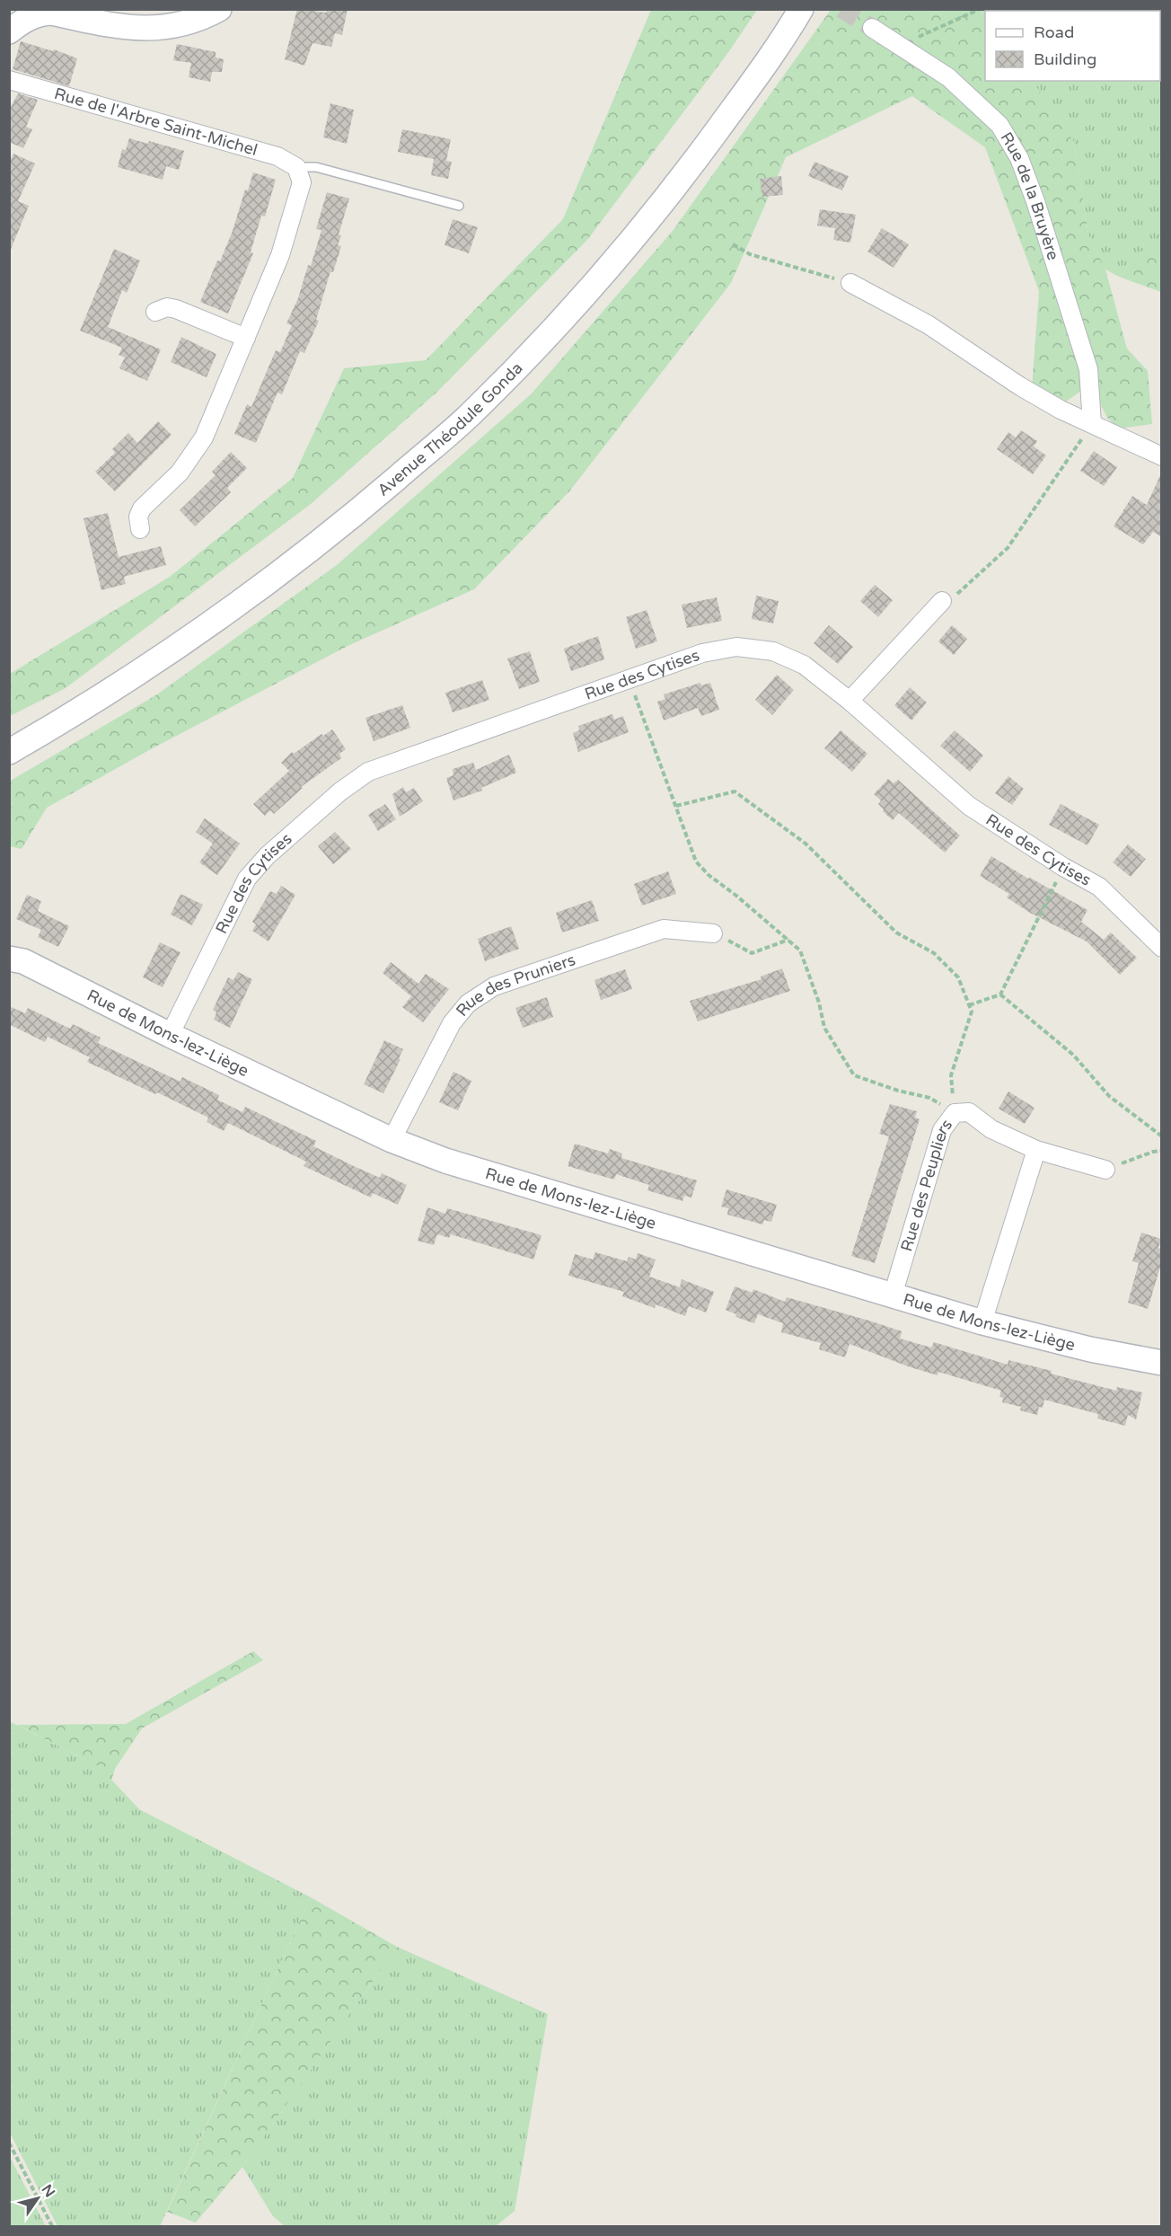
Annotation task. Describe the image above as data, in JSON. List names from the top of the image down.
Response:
{
  "streets": {
    "street": [
      "Rue de l'Arbre Saint-Michel",
      "Rue de la Bruyère",
      "Avenue Théodule Gonda",
      "Rue des Cytises",
      "Rue des Pruniers",
      "Rue de Mons-lez-Liège",
      "Rue des Peupliers"
    ]
  },
  "crossings": [
    ["Rue des Cytises", "Rue de Mons-lez-Liège"],
    ["Rue des Pruniers", "Rue de Mons-lez-Liège"],
    ["Rue de Mons-lez-Liège", "Rue des Peupliers"]
  ],
  "legend": ["Road", "Building"],
  "north": "top right"
}
